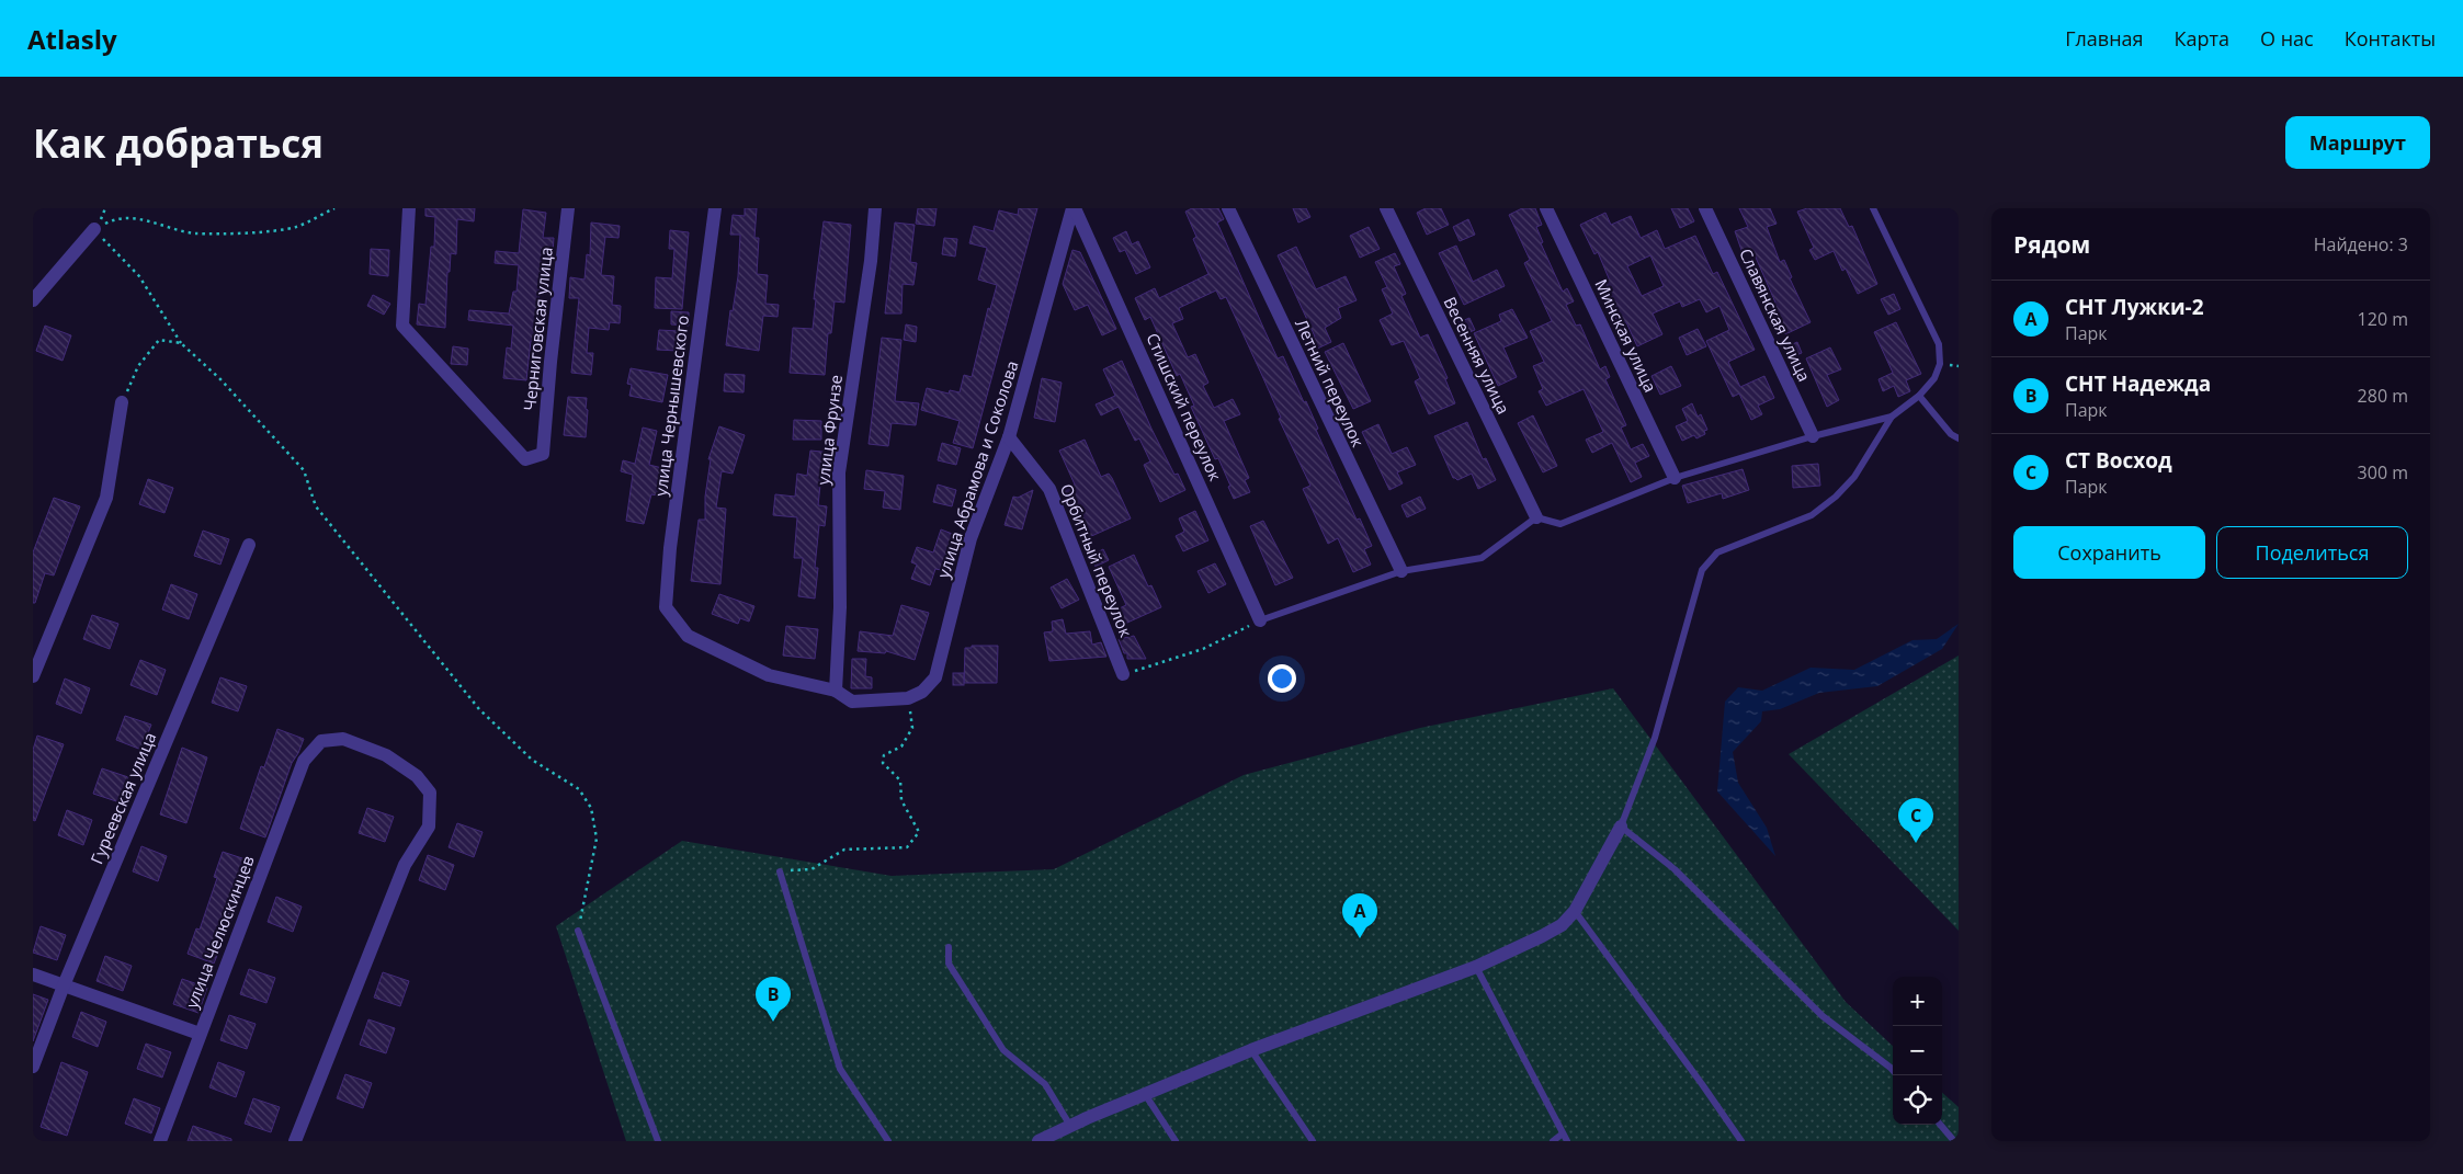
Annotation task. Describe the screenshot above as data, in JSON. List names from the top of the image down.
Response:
{
  "streets": {
    "street": [
      "Славянская улица",
      "Черниговская улица",
      "Минская улица",
      "Весенняя улица",
      "Летний переулок",
      "улица Чернышевского",
      "Стишский переулок",
      "улица Фрунзе",
      "улица Абрамова и Соколова",
      "Орбитный переулок",
      "Гуреевская улица",
      "улица Челюскинцев"
    ]
  },
  "crossings": [
    ["улица Чернышевского", "улица Фрунзе"],
    ["Стишский переулок", "улица Абрамова и Соколова"],
    ["улица Абрамова и Соколова", "Орбитный переулок"]
  ],
  "page": {
    "header": "Atlasly",
    "nav": [
      "Главная",
      "Карта",
      "О нас",
      "Контакты"
    ],
    "buttons": [
      "Маршрут",
      ["Сохранить", "Поделиться"]
    ],
    "title": "Как добраться",
    "heading": ["Рядом", "Найдено: 3"],
    "list": [
      {
        "mark": "A",
        "name": "СНТ Лужки-2",
        "note": "Парк",
        "value": "120 m"
      },
      {
        "mark": "B",
        "name": "СНТ Надежда",
        "note": "Парк",
        "value": "280 m"
      },
      {
        "mark": "C",
        "name": "СТ Восход",
        "note": "Парк",
        "value": "300 m"
      }
    ],
    "pins": ["C", "A", "B"],
    "map_buttons": ["+", "−"]
  }
}
